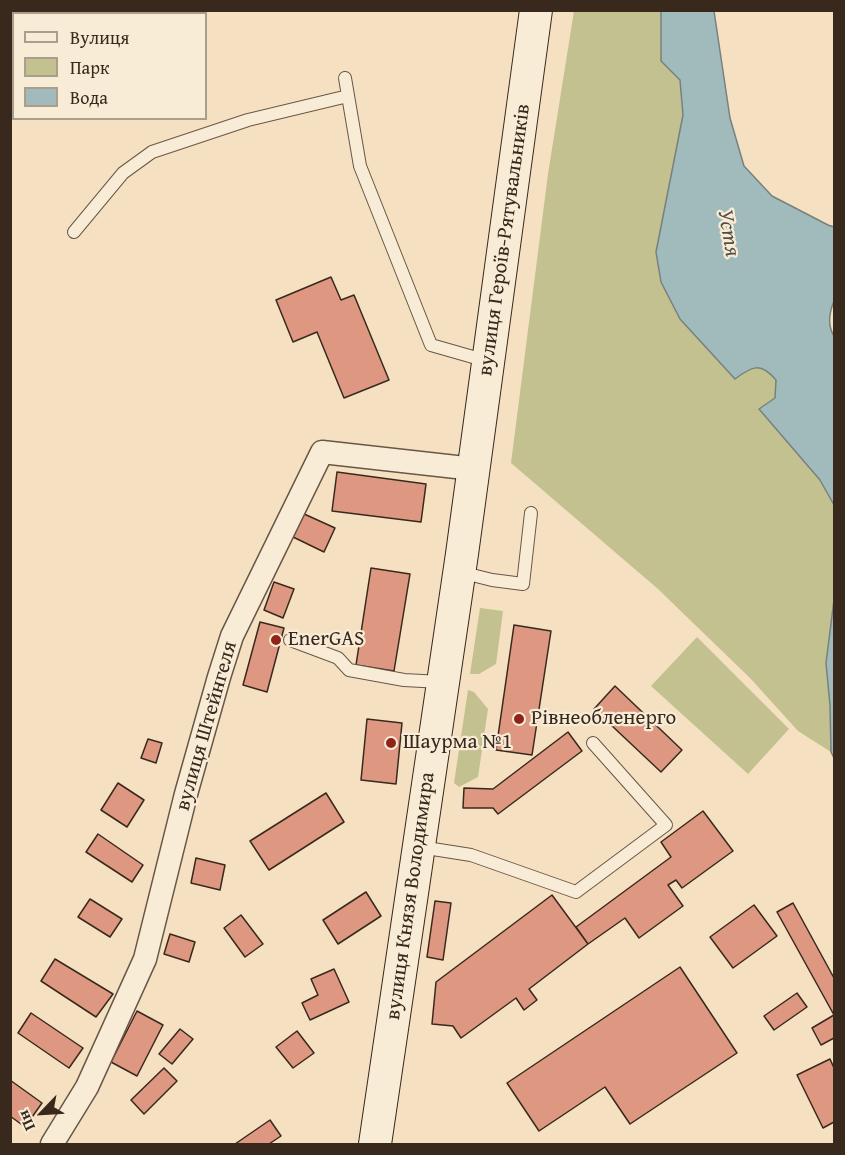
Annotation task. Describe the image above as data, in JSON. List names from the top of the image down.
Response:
{
  "streets": {
    "main road": ["вулиця Героїв-Рятувальників", "вулиця Князя Володимира"],
    "street": ["вулиця Штейнгеля"]
  },
  "crossings": [
    ["вулиця Героїв-Рятувальників", "вулиця Штейнгеля"],
    ["вулиця Героїв-Рятувальників", "вулиця Князя Володимира"],
    ["вулиця Штейнгеля", "вулиця Князя Володимира"]
  ],
  "water": ["Устя"],
  "places": ["EnerGAS", "Рівнеобленерго", "Шаурма №1"],
  "legend": ["Вулиця", "Парк", "Вода"],
  "north": "bottom left"
}
